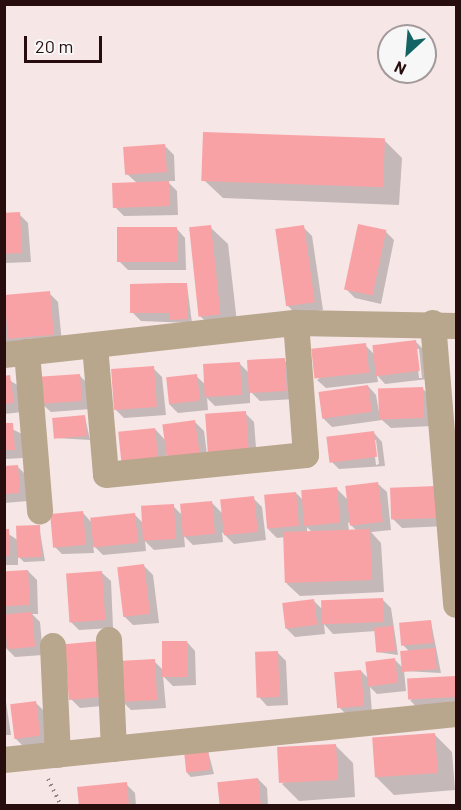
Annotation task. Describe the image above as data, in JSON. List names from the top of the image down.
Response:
{
  "scale_bar": "20 m",
  "north": "bottom left"
}
